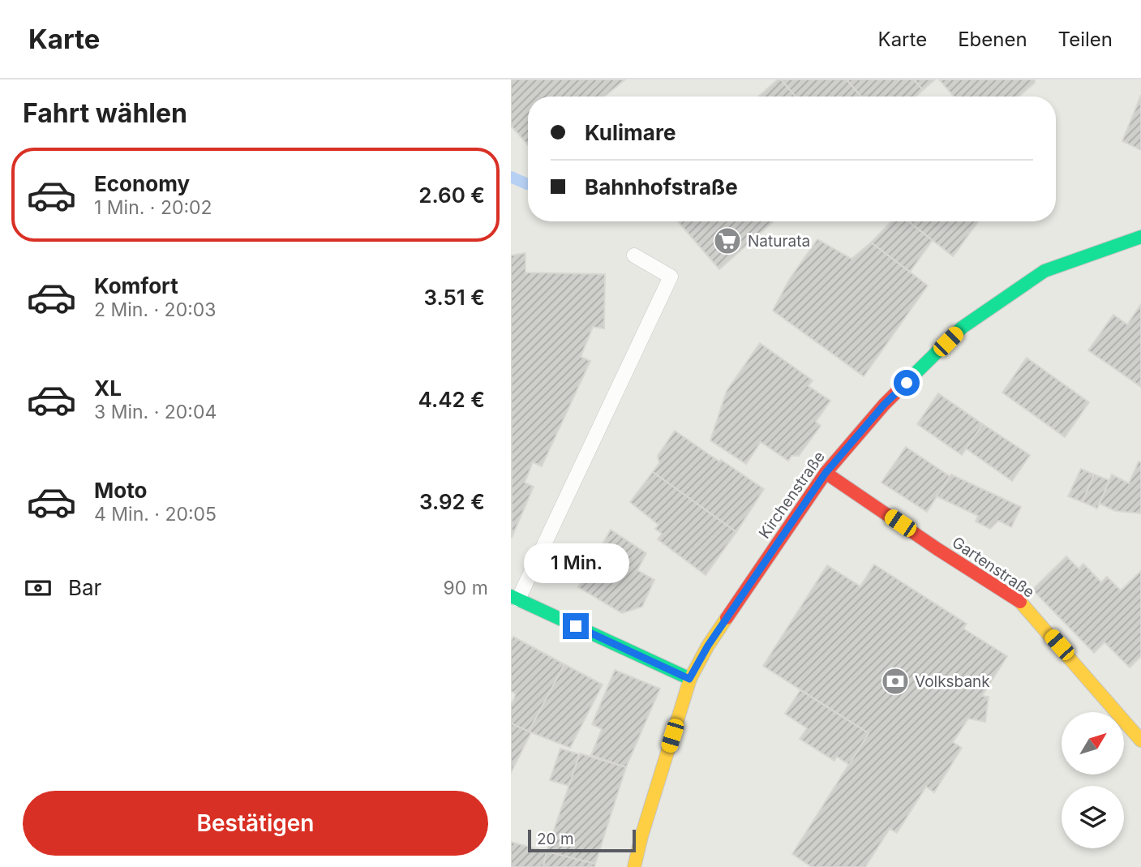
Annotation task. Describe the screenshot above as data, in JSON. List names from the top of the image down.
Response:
{
  "streets": {
    "street": ["Kirchenstraße", "Gartenstraße"]
  },
  "crossings": [
    ["Kirchenstraße", "Gartenstraße"]
  ],
  "places": {
    "supermarket": ["Naturata"],
    "bank": ["Volksbank"]
  },
  "scale_bar": "20 m",
  "north": "top right",
  "page": {
    "header": "Karte",
    "nav": ["Karte", "Ebenen", "Teilen"],
    "heading": "Fahrt wählen",
    "banner": ["Kulimare", "Bahnhofstraße"],
    "list": [
      {
        "name": "Economy",
        "note": "1 Min. · 20:02",
        "value": "2.60 €"
      },
      {
        "name": "Komfort",
        "note": "2 Min. · 20:03",
        "value": "3.51 €"
      },
      {
        "name": "XL",
        "note": "3 Min. · 20:04",
        "value": "4.42 €"
      },
      {
        "name": "Moto",
        "note": "4 Min. · 20:05",
        "value": "3.92 €"
      }
    ],
    "bubble": "1 Min.",
    "pay": ["Bar", "90 m"],
    "buttons": "Bestätigen",
    "scale": "20 m"
  }
}
